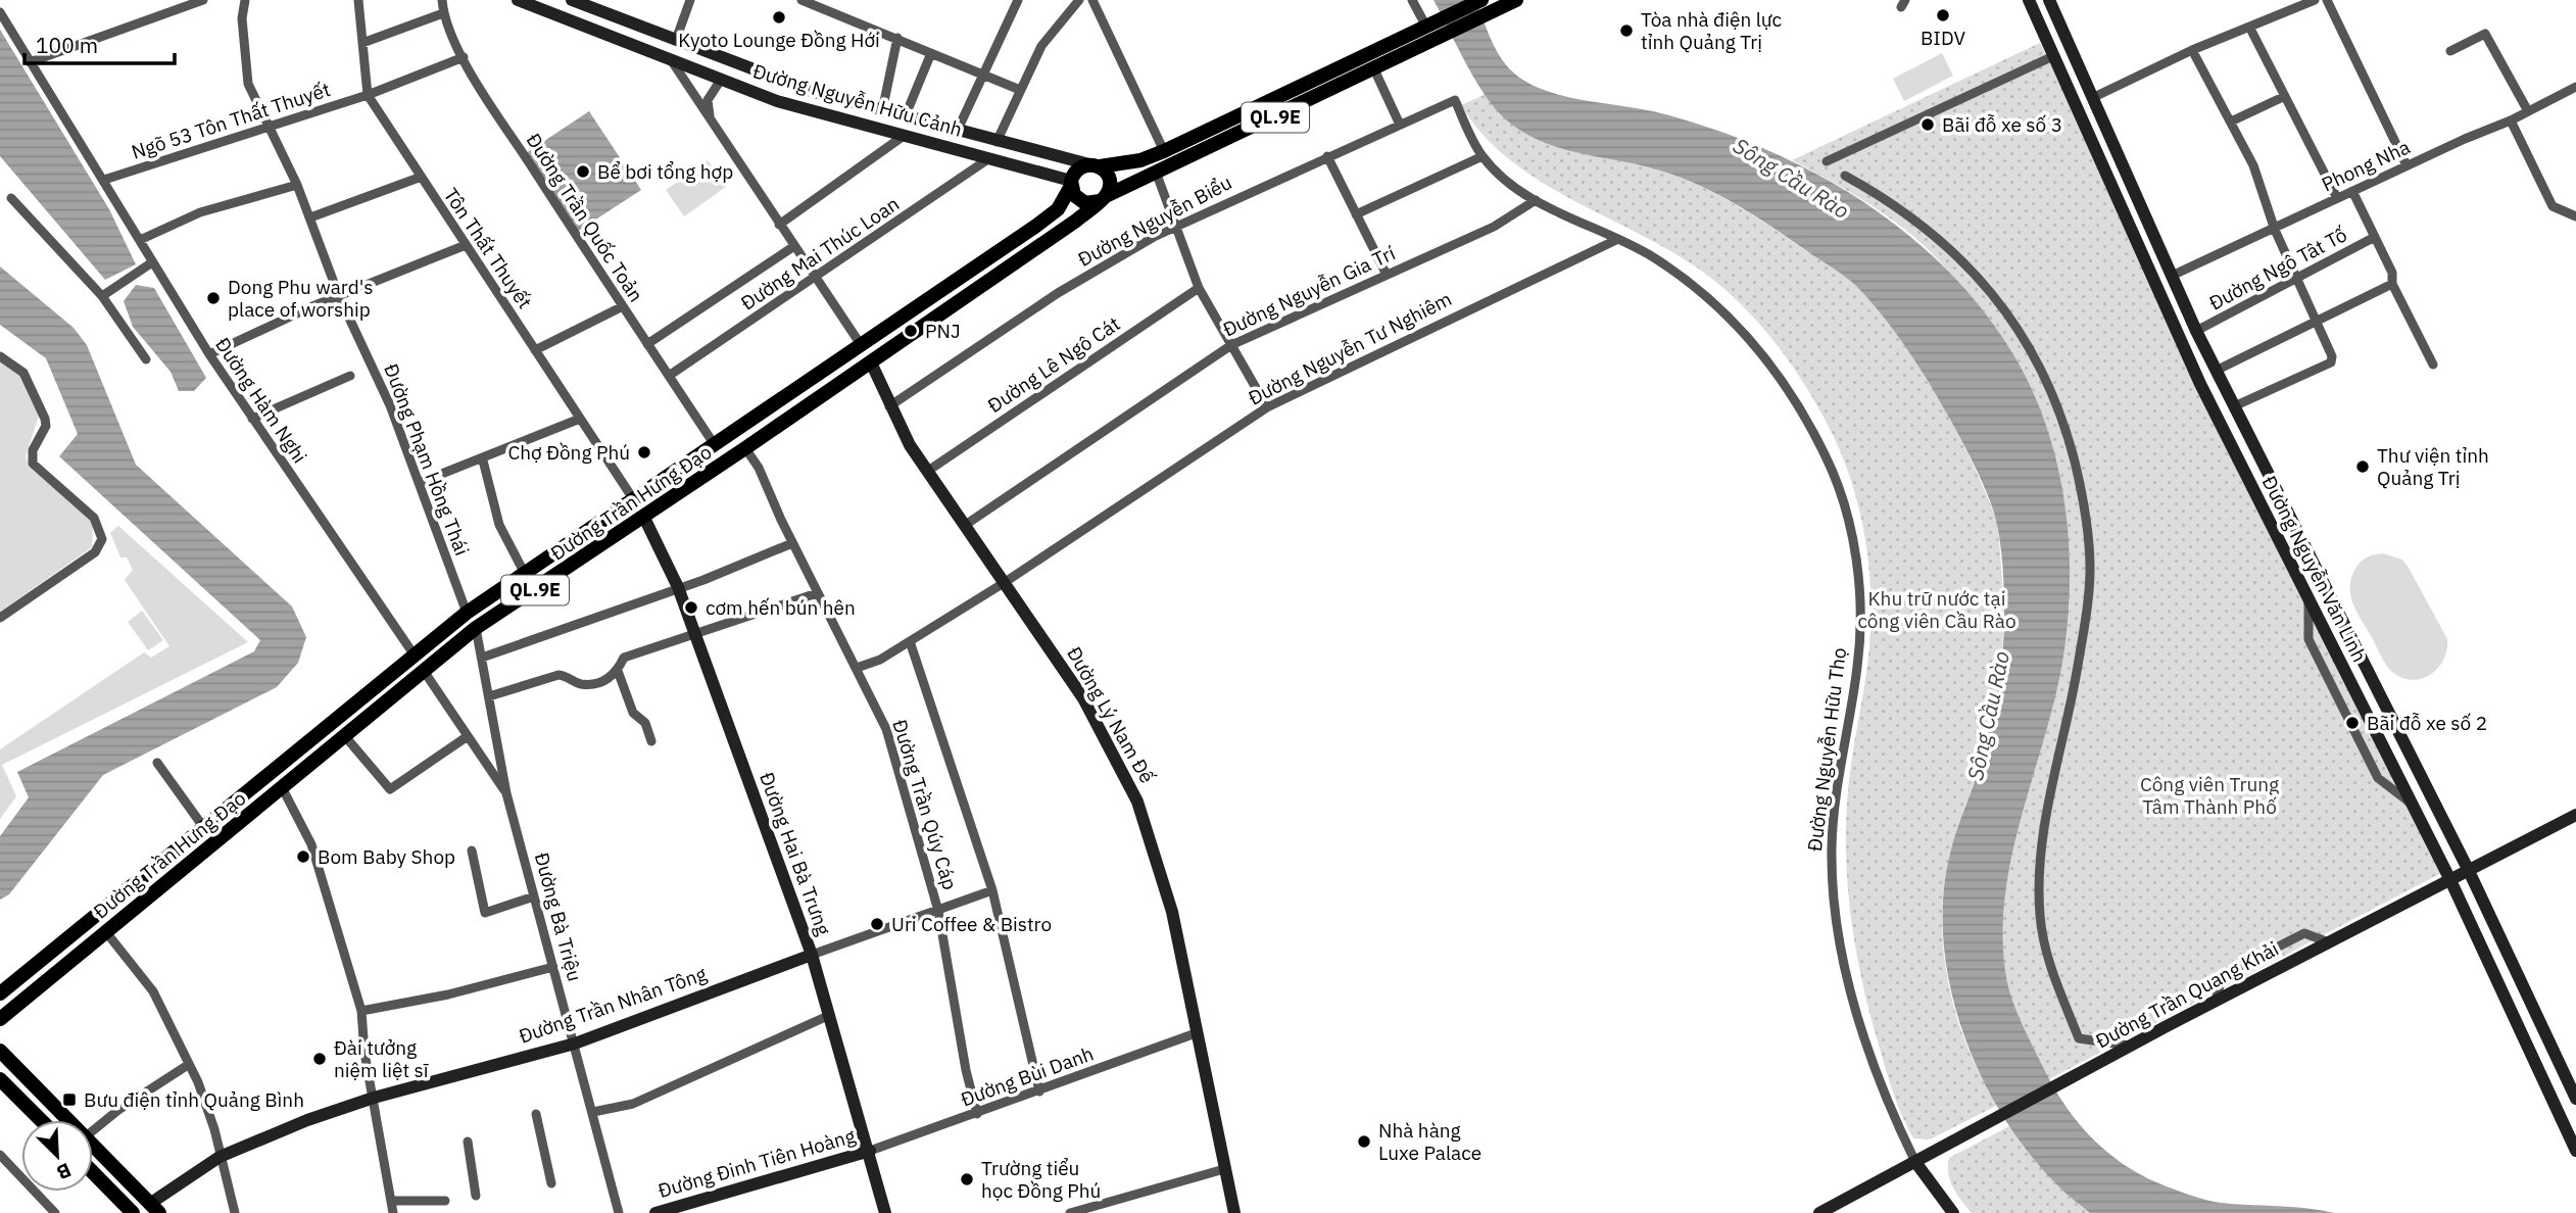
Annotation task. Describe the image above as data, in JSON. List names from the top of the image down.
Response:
{
  "streets": {
    "main road": ["QL.9E", "Đường Trần Hưng Đạo"],
    "street": [
      "Đường Nguyễn Hữu Cảnh",
      "Ngõ 53 Tôn Thất Thuyết",
      "Phong Nha",
      "Đường Trần Quốc Toản",
      "Đường Nguyễn Biểu",
      "Tôn Thất Thuyết",
      "Đường Mai Thúc Loan",
      "Đường Ngô Tât Tố",
      "Đường Nguyễn Gia Trí",
      "Đường Nguyễn Tư Nghiêm",
      "Đường Lê Ngô Cát",
      "Đường Hàm Nghi",
      "Đường Phạm Hồng Thái",
      "Đường Nguyễn Văn Linh",
      "Đường Lý Nam Đế",
      "Đường Nguyễn Hữu Thọ",
      "Đường Trần Qúy Cáp",
      "Đường Hai Bà Trưng",
      "Đường Bà Triệu",
      "Đường Trần Quang Khải",
      "Đường Trần Nhân Tông",
      "Đường Bùi Danh",
      "Đường Đinh Tiên Hoàng"
    ]
  },
  "crossings": [
    ["Đường Nguyễn Hữu Cảnh", "QL.9E"],
    ["Đường Nguyễn Hữu Cảnh", "Đường Mai Thúc Loan"],
    ["Đường Nguyễn Hữu Cảnh", "Đường Trần Hưng Đạo"],
    ["QL.9E", "Đường Trần Hưng Đạo"],
    ["Ngõ 53 Tôn Thất Thuyết", "Đường Trần Quốc Toản"],
    ["Ngõ 53 Tôn Thất Thuyết", "Tôn Thất Thuyết"],
    ["Ngõ 53 Tôn Thất Thuyết", "Đường Hàm Nghi"],
    ["Ngõ 53 Tôn Thất Thuyết", "Đường Phạm Hồng Thái"],
    ["Phong Nha", "Đường Nguyễn Văn Linh"],
    ["Đường Trần Quốc Toản", "Đường Mai Thúc Loan"],
    ["Đường Trần Quốc Toản", "Đường Trần Hưng Đạo"],
    ["Đường Nguyễn Biểu", "Đường Lý Nam Đế"],
    ["Đường Nguyễn Biểu", "Đường Nguyễn Hữu Thọ"],
    ["Tôn Thất Thuyết", "Đường Trần Hưng Đạo"],
    ["Đường Ngô Tât Tố", "Đường Nguyễn Văn Linh"],
    ["Đường Nguyễn Gia Trí", "Đường Lý Nam Đế"],
    ["Đường Nguyễn Gia Trí", "Đường Nguyễn Hữu Thọ"],
    ["Đường Nguyễn Tư Nghiêm", "Đường Lý Nam Đế"],
    ["Đường Nguyễn Tư Nghiêm", "Đường Nguyễn Hữu Thọ"],
    ["Đường Nguyễn Tư Nghiêm", "Đường Trần Qúy Cáp"],
    ["Đường Lê Ngô Cát", "Đường Lý Nam Đế"],
    ["Đường Hàm Nghi", "Đường Trần Hưng Đạo"],
    ["Đường Phạm Hồng Thái", "Đường Trần Hưng Đạo"],
    ["Đường Trần Hưng Đạo", "Đường Lý Nam Đế"],
    ["Đường Trần Hưng Đạo", "Đường Trần Qúy Cáp"],
    ["Đường Trần Hưng Đạo", "Đường Hai Bà Trưng"],
    ["Đường Trần Hưng Đạo", "Đường Bà Triệu"],
    ["Đường Nguyễn Văn Linh", "Đường Trần Quang Khải"],
    ["Đường Lý Nam Đế", "Đường Bùi Danh"],
    ["Đường Nguyễn Hữu Thọ", "Đường Trần Quang Khải"],
    ["Đường Trần Qúy Cáp", "Đường Bùi Danh"],
    ["Đường Hai Bà Trưng", "Đường Trần Nhân Tông"],
    ["Đường Hai Bà Trưng", "Đường Bùi Danh"],
    ["Đường Hai Bà Trưng", "Đường Đinh Tiên Hoàng"],
    ["Đường Bà Triệu", "Đường Trần Nhân Tông"],
    ["Đường Bùi Danh", "Đường Đinh Tiên Hoàng"]
  ],
  "water": ["Sông Cầu Rào"],
  "parks": ["Khu trữ nước tại công viên Cầu Rào", "Công viên Trung Tâm Thành Phố"],
  "places": {
    "other": [
      "BIDV",
      "Kyoto Lounge Đồng Hới",
      "Tòa nhà điện lực tỉnh Quảng Trị",
      "Bãi đỗ xe số 3",
      "Bể bơi tổng hợp",
      "Dong Phu ward's place of worship",
      "PNJ",
      "Chợ Đồng Phú",
      "Thư viện tỉnh Quảng Trị",
      "cơm hến bún hên",
      "Bãi đỗ xe số 2",
      "Bom Baby Shop",
      "Uri Coffee & Bistro",
      "Đài tưởng niệm liệt sĩ",
      "Nhà hàng Luxe Palace",
      "Trường tiểu học Đồng Phú"
    ],
    "transit": ["Bưu điện tỉnh Quảng Bình"]
  },
  "scale_bar": "100 m",
  "north": "bottom right"
}
